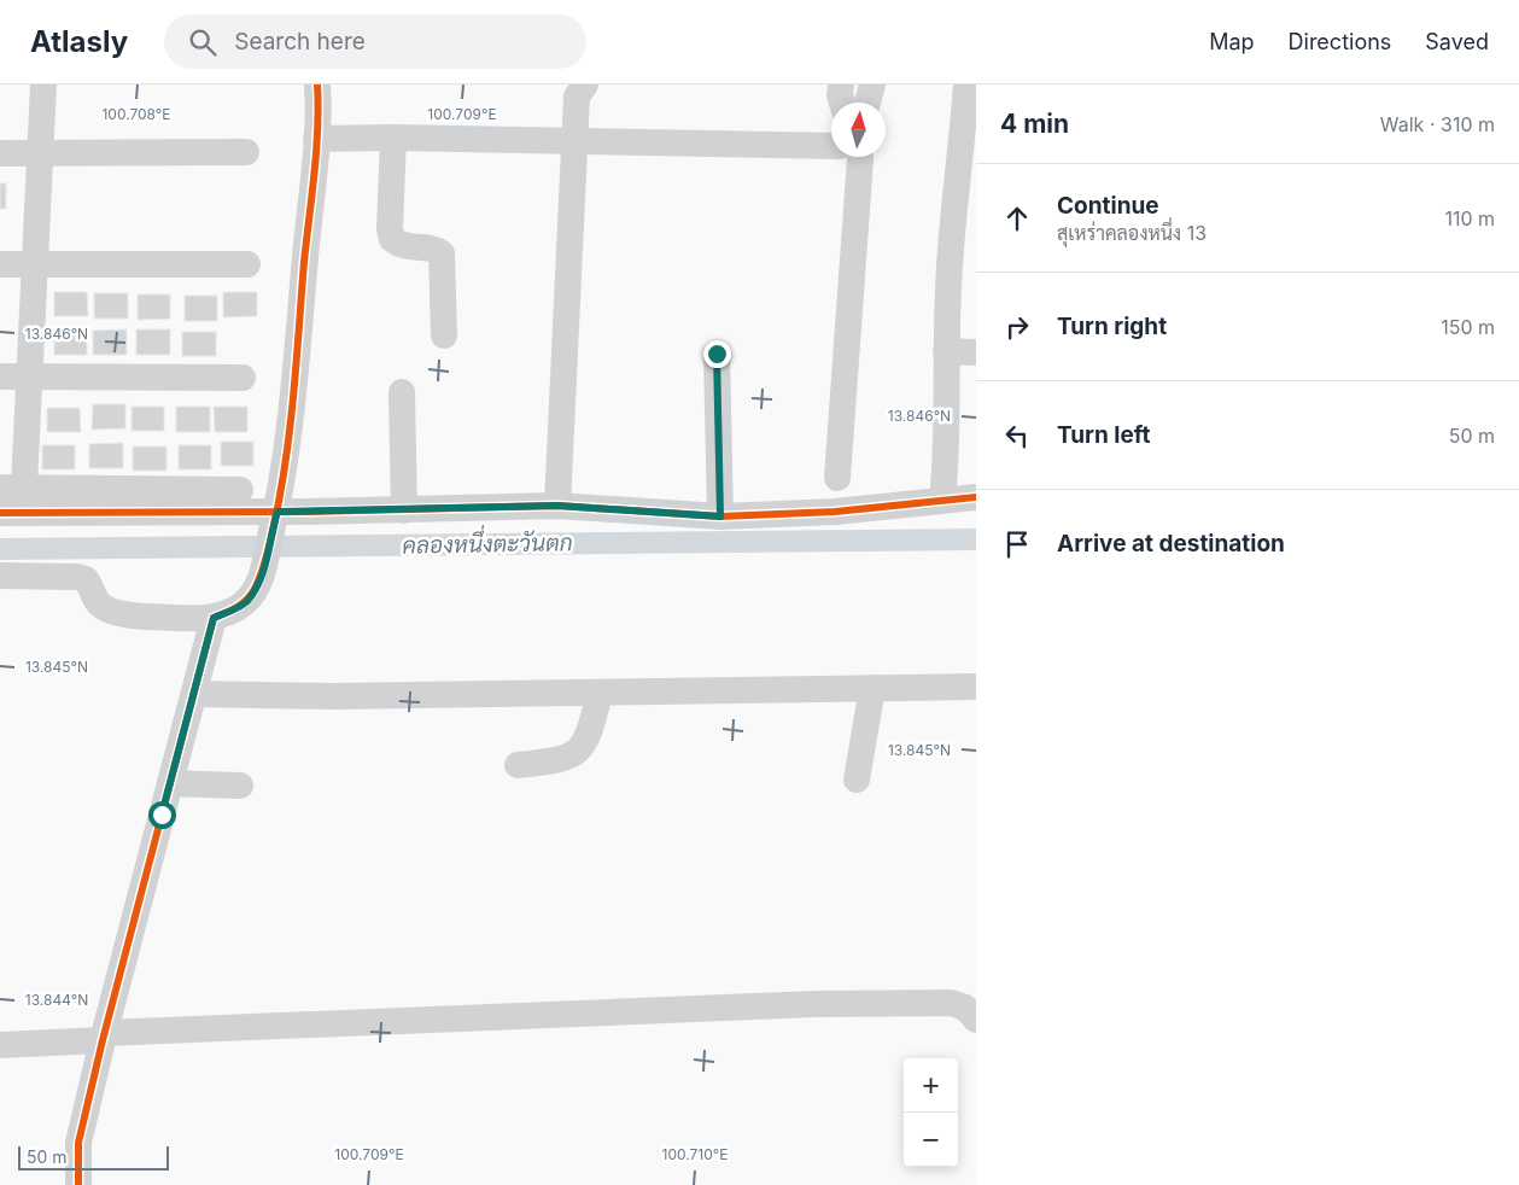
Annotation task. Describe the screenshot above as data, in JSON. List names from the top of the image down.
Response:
{
  "water": ["คลองหนึ่งตะวันตก"],
  "scale_bar": "50 m",
  "north": "top",
  "page": {
    "header": "Atlasly",
    "search": "Search here",
    "nav": ["Map", "Directions", "Saved"],
    "heading": ["4 min", "Walk · 310 m"],
    "list": [
      ["Continue", "สุเหร่าคลองหนึ่ง 13", "110 m"],
      ["Turn right", "150 m"],
      ["Turn left", "50 m"],
      "Arrive at destination"
    ],
    "map_buttons": ["+", "−"],
    "scale": "50 m"
  },
  "coordinates": [
    "100.708°E",
    "100.709°E",
    "13.846°N",
    "13.845°N",
    "13.844°N",
    "100.710°E"
  ]
}
